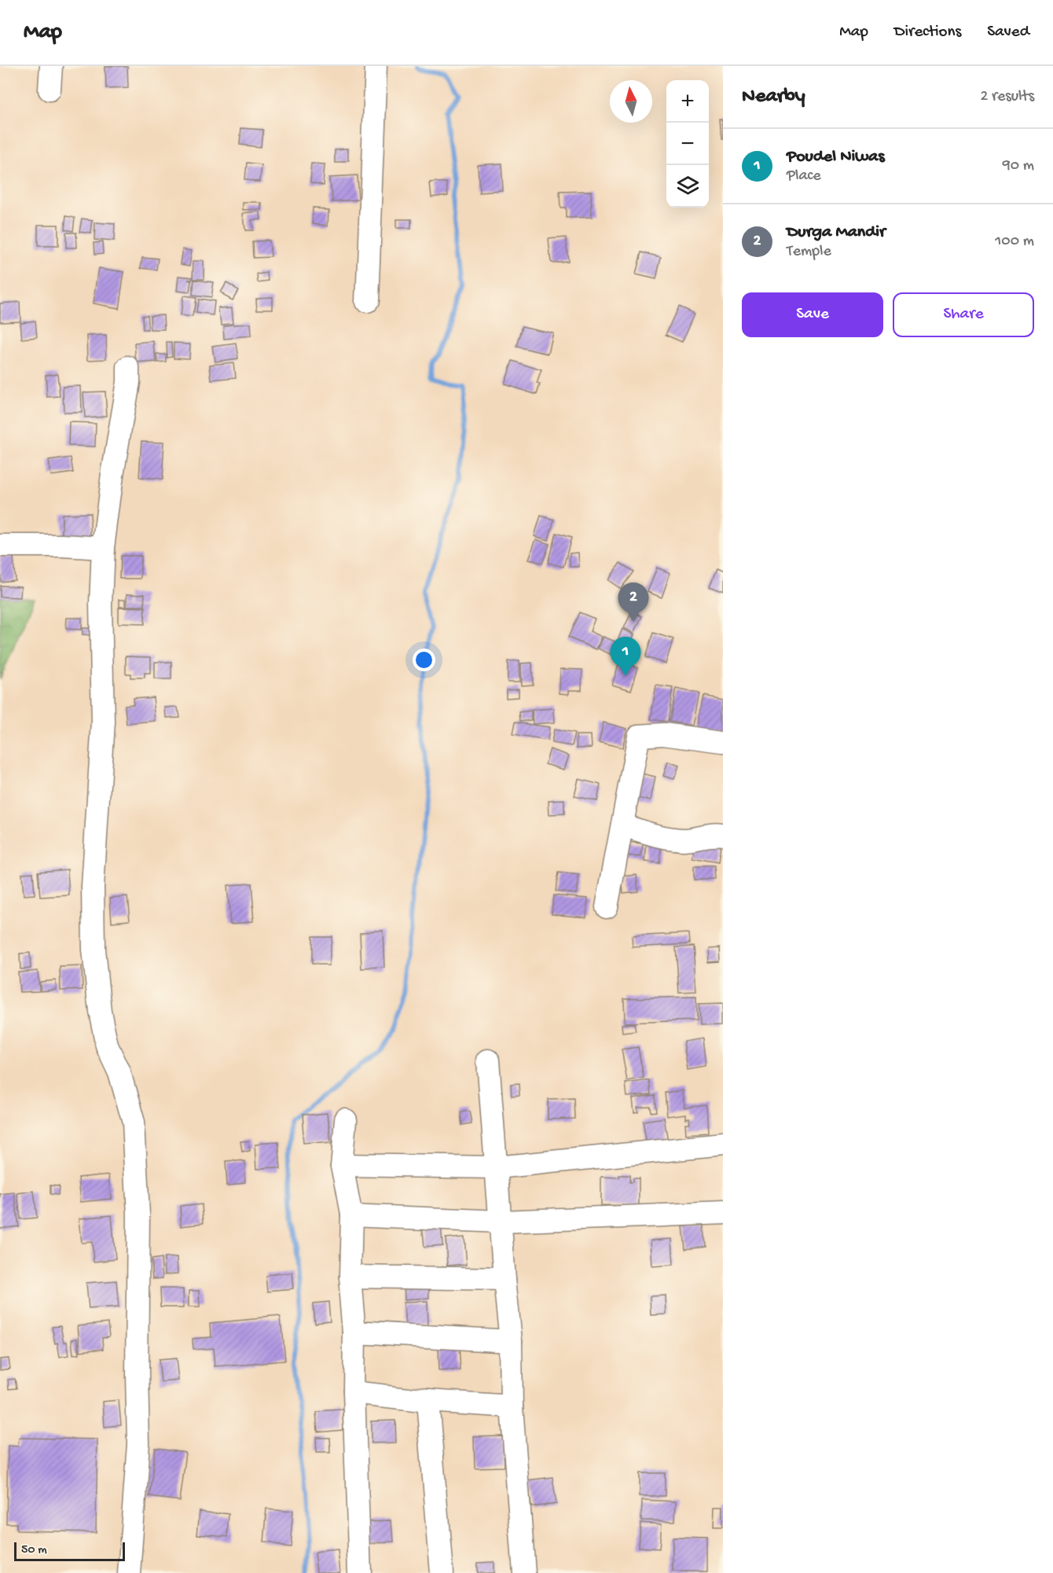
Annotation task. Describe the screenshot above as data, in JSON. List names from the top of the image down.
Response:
{
  "scale_bar": "50 m",
  "north": "top",
  "page": {
    "header": "Map",
    "nav": ["Map", "Directions", "Saved"],
    "heading": ["Nearby", "2 results"],
    "map_buttons": ["+", "−"],
    "list": [
      {
        "mark": "1",
        "name": "Poudel Niwas",
        "note": "Place",
        "value": "90 m"
      },
      {
        "mark": "2",
        "name": "Durga Mandir",
        "note": "Temple",
        "value": "100 m"
      }
    ],
    "buttons": ["Save", "Share"],
    "pins": ["2", "1"],
    "scale": "50 m"
  }
}
